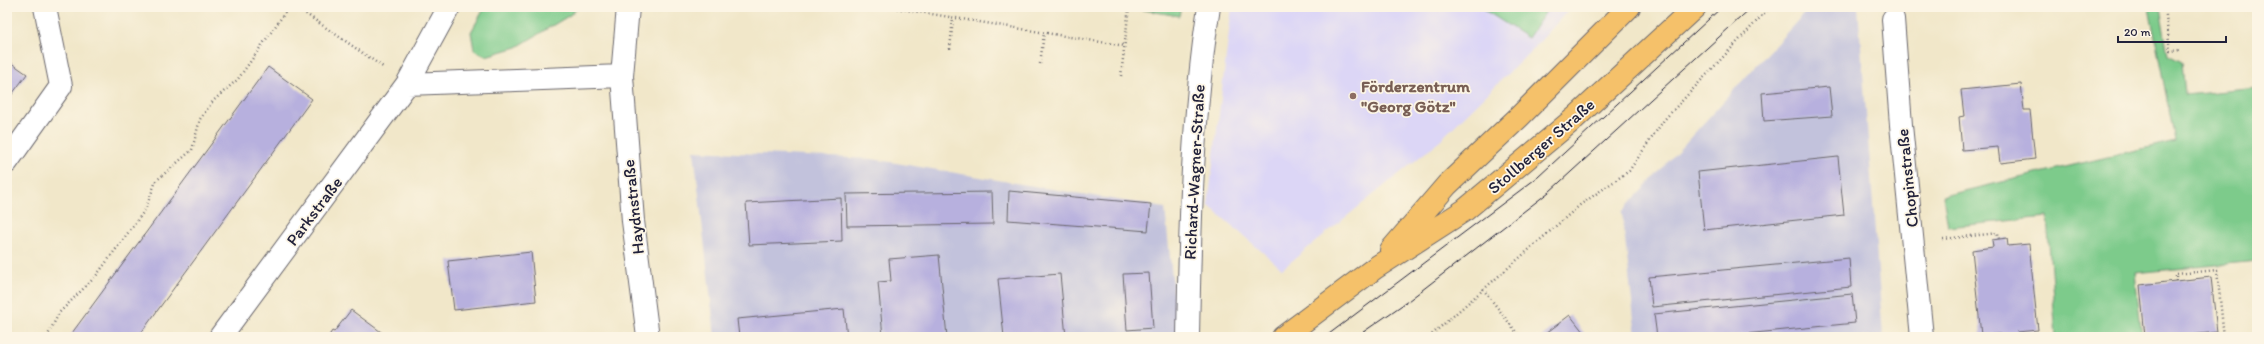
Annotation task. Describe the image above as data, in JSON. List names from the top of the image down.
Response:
{
  "streets": {
    "main road": ["Stollberger Straße"],
    "street": [
      "Richard-Wagner-Straße",
      "Chopinstraße",
      "Haydnstraße",
      "Parkstraße"
    ]
  },
  "places": ["Förderzentrum \"Georg Götz\""],
  "scale_bar": "20 m"
}
